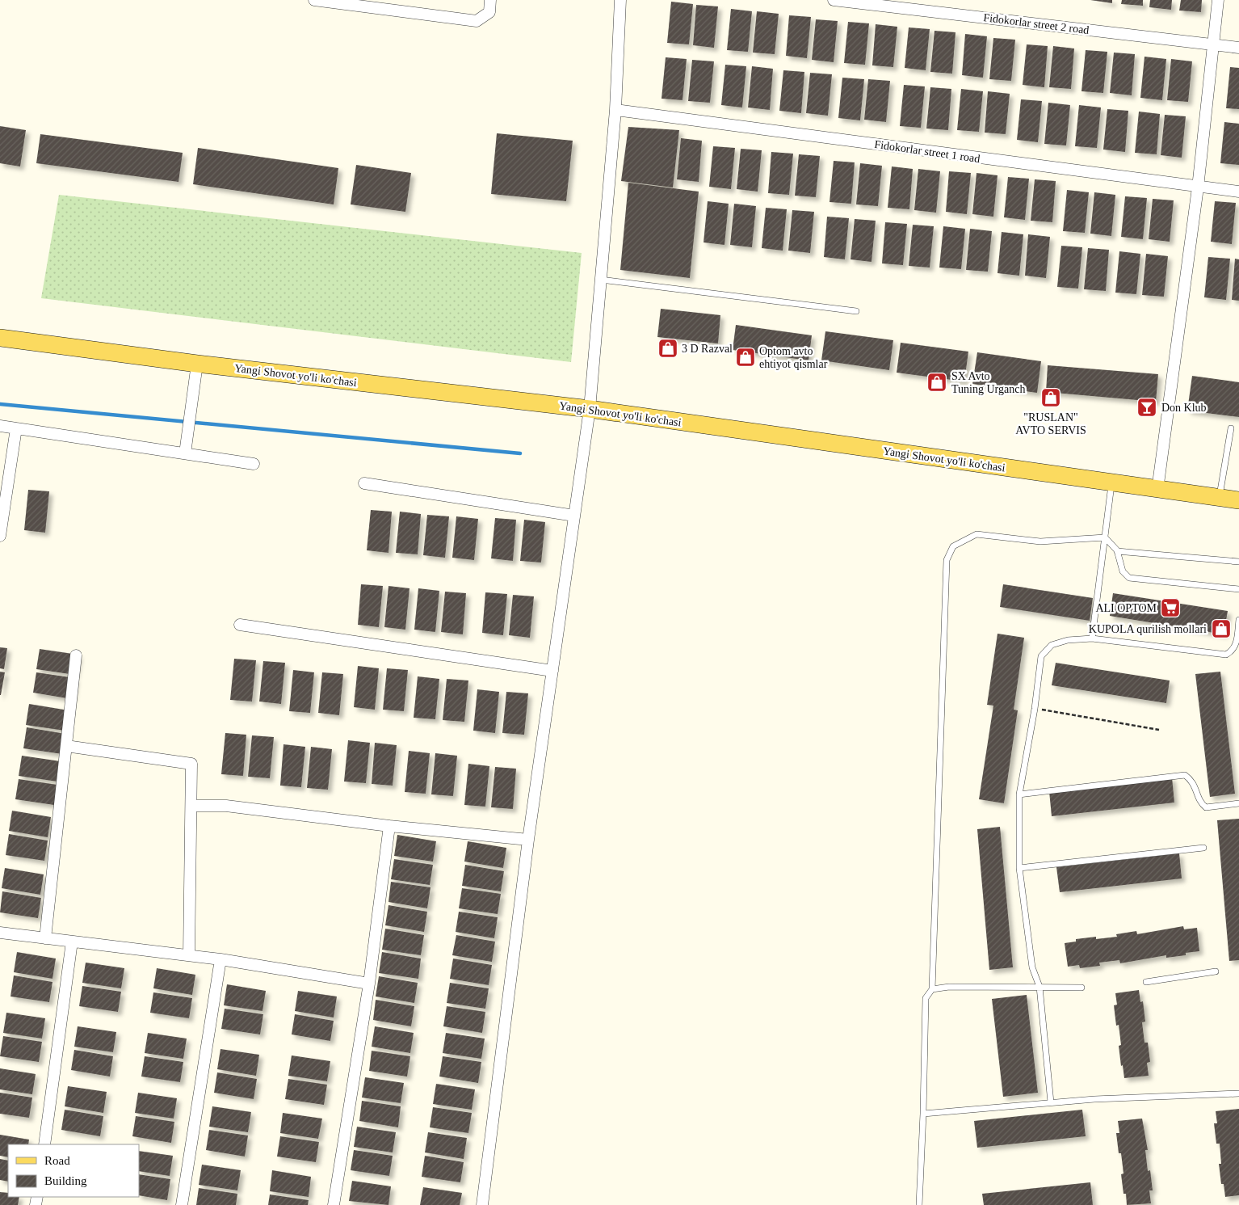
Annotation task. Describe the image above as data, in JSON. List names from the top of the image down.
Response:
{
  "streets": {
    "main road": ["Yangi Shovot yo'li ko'chasi"],
    "street": ["Fidokorlar street 2 road", "Fidokorlar street 1 road"]
  },
  "places": {
    "shop": [
      "3 D Razval",
      "Optom avto ehtiyot qismlar",
      "SX Avto Tuning Urganch",
      "\"RUSLAN\" AVTO SERVIS",
      "KUPOLA qurilish mollari"
    ],
    "bar": ["Don Klub"],
    "supermarket": ["ALI OPTOM"]
  },
  "legend": ["Road", "Building"]
}
